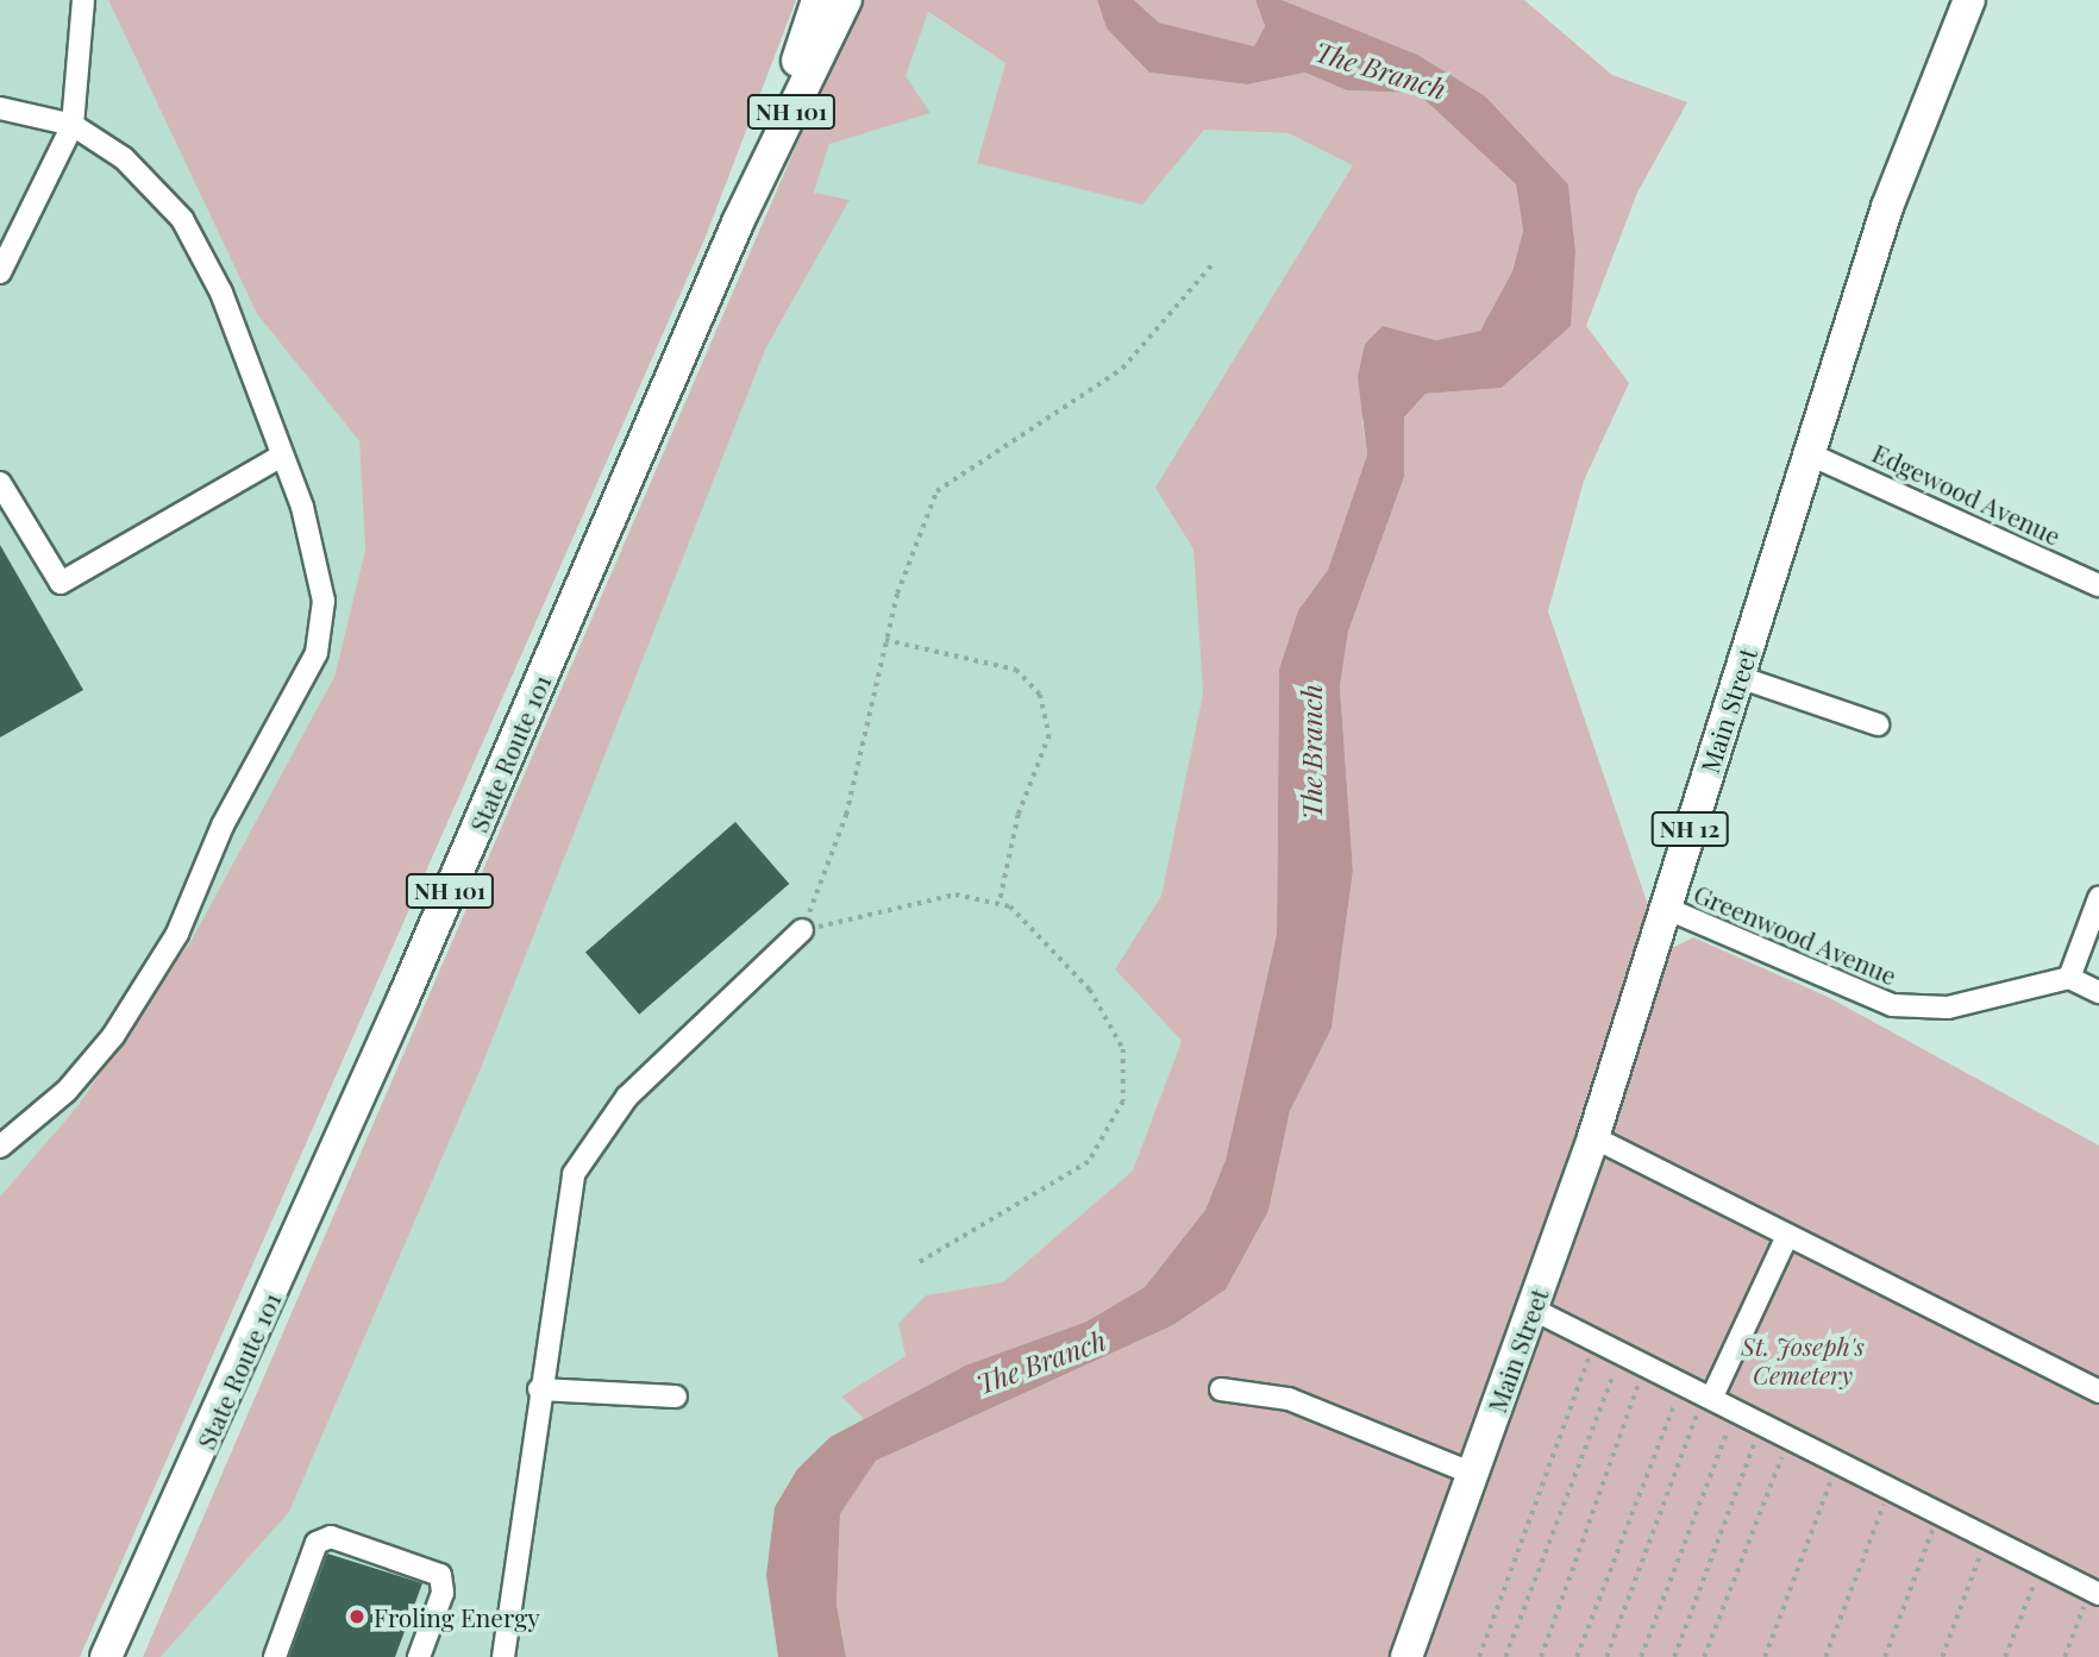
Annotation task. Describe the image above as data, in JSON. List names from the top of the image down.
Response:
{
  "streets": {
    "highway": [
      "NH 101",
      "Main Street",
      "State Route 101",
      "NH 12"
    ],
    "street": ["Edgewood Avenue", "Greenwood Avenue"]
  },
  "crossings": [
    ["Edgewood Avenue", "Main Street"],
    ["Main Street", "Greenwood Avenue"]
  ],
  "water": ["The Branch"],
  "parks": ["St. Joseph's Cemetery"],
  "places": ["Froling Energy"]
}
